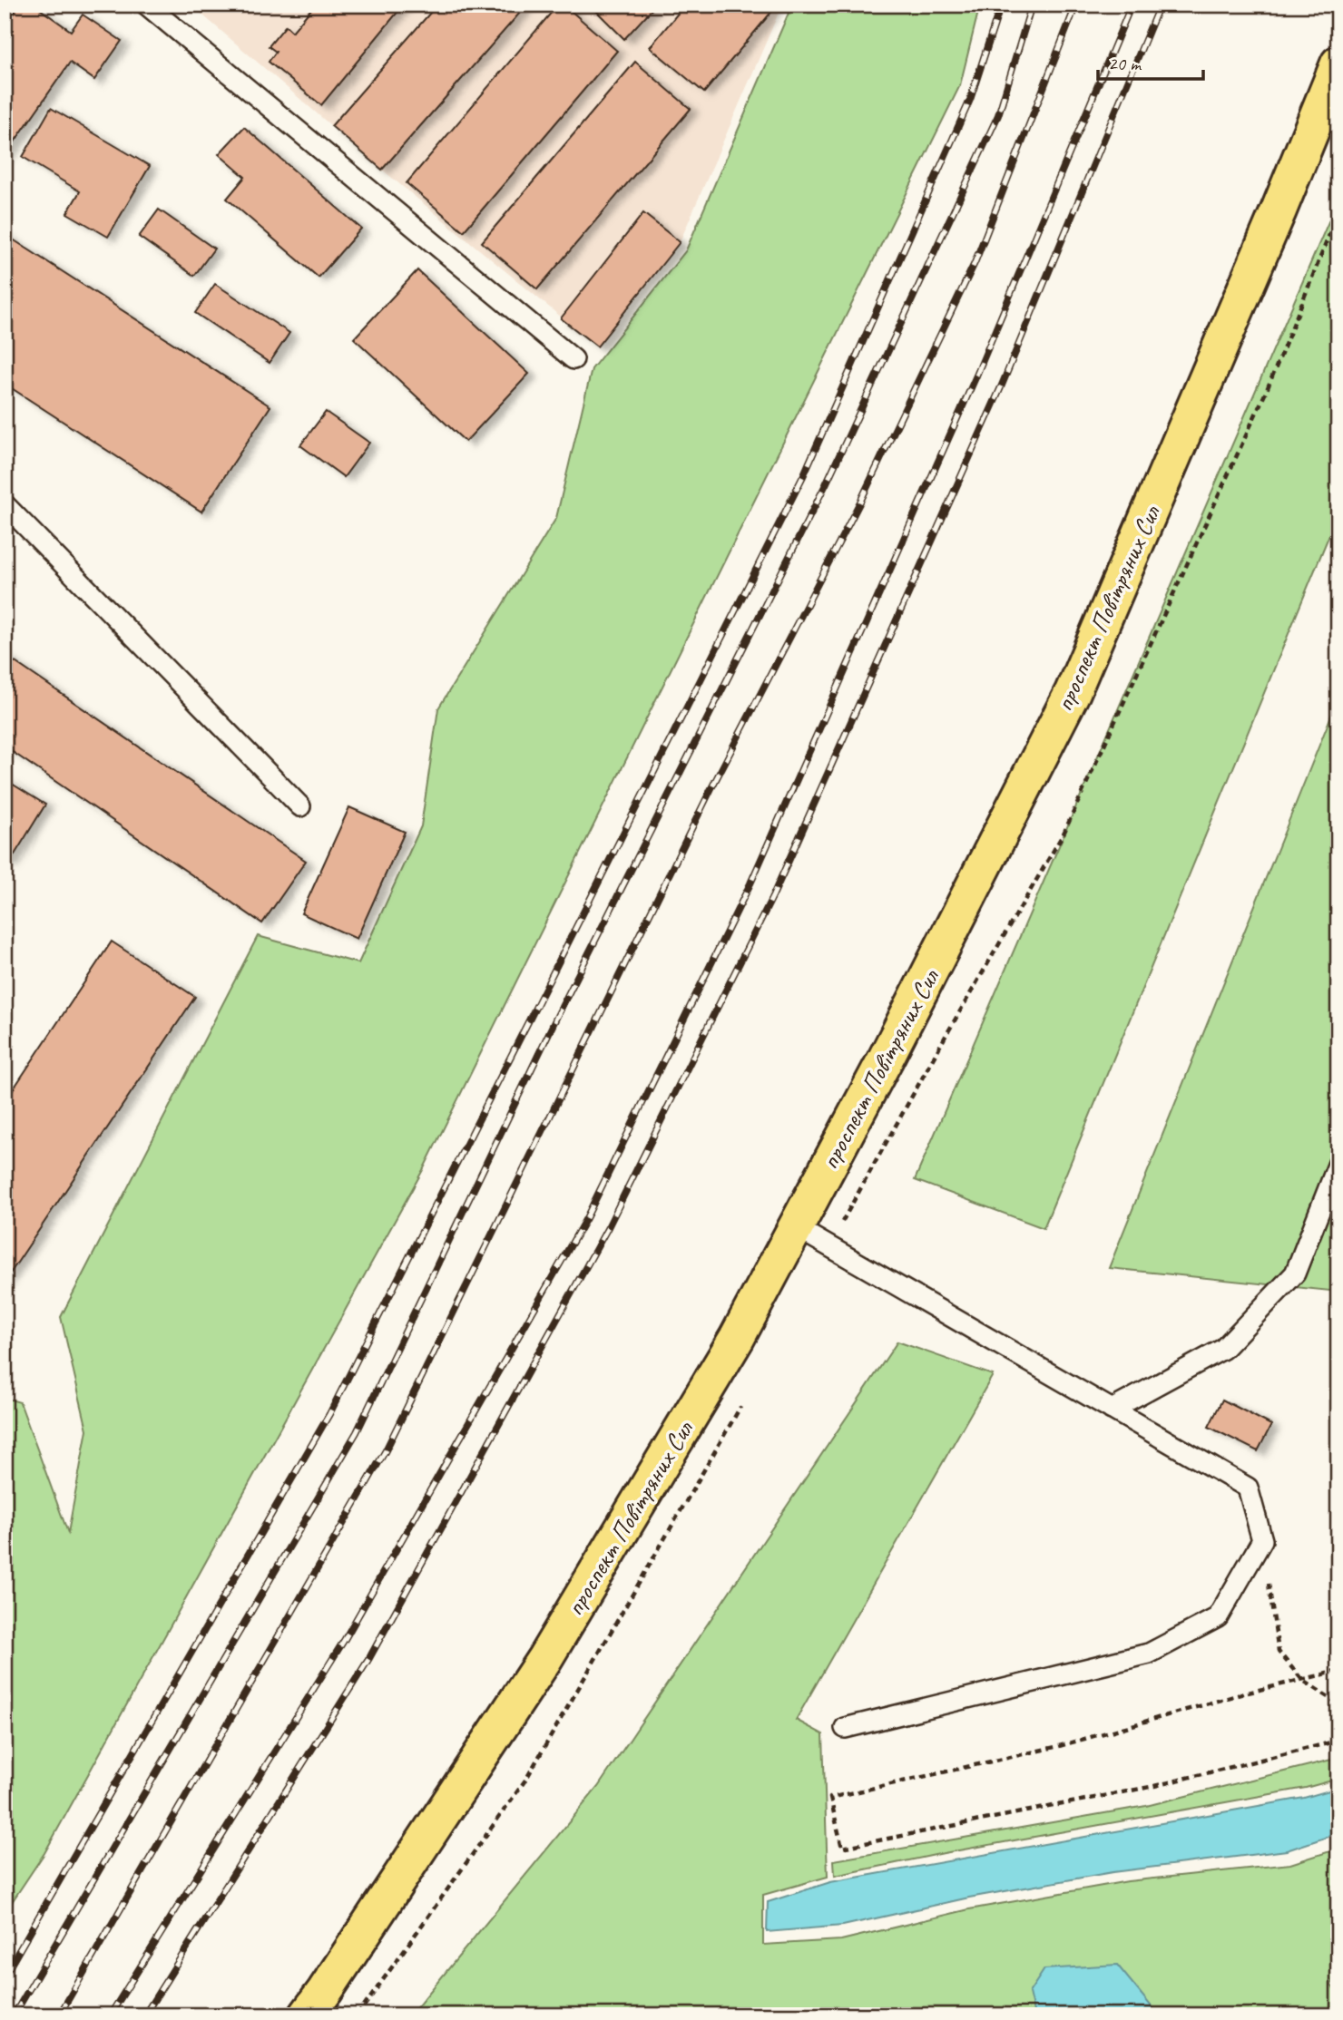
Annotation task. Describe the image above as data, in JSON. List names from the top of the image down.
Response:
{
  "streets": {
    "main road": ["проспект Повітряних Сил"]
  },
  "scale_bar": "20 m"
}
